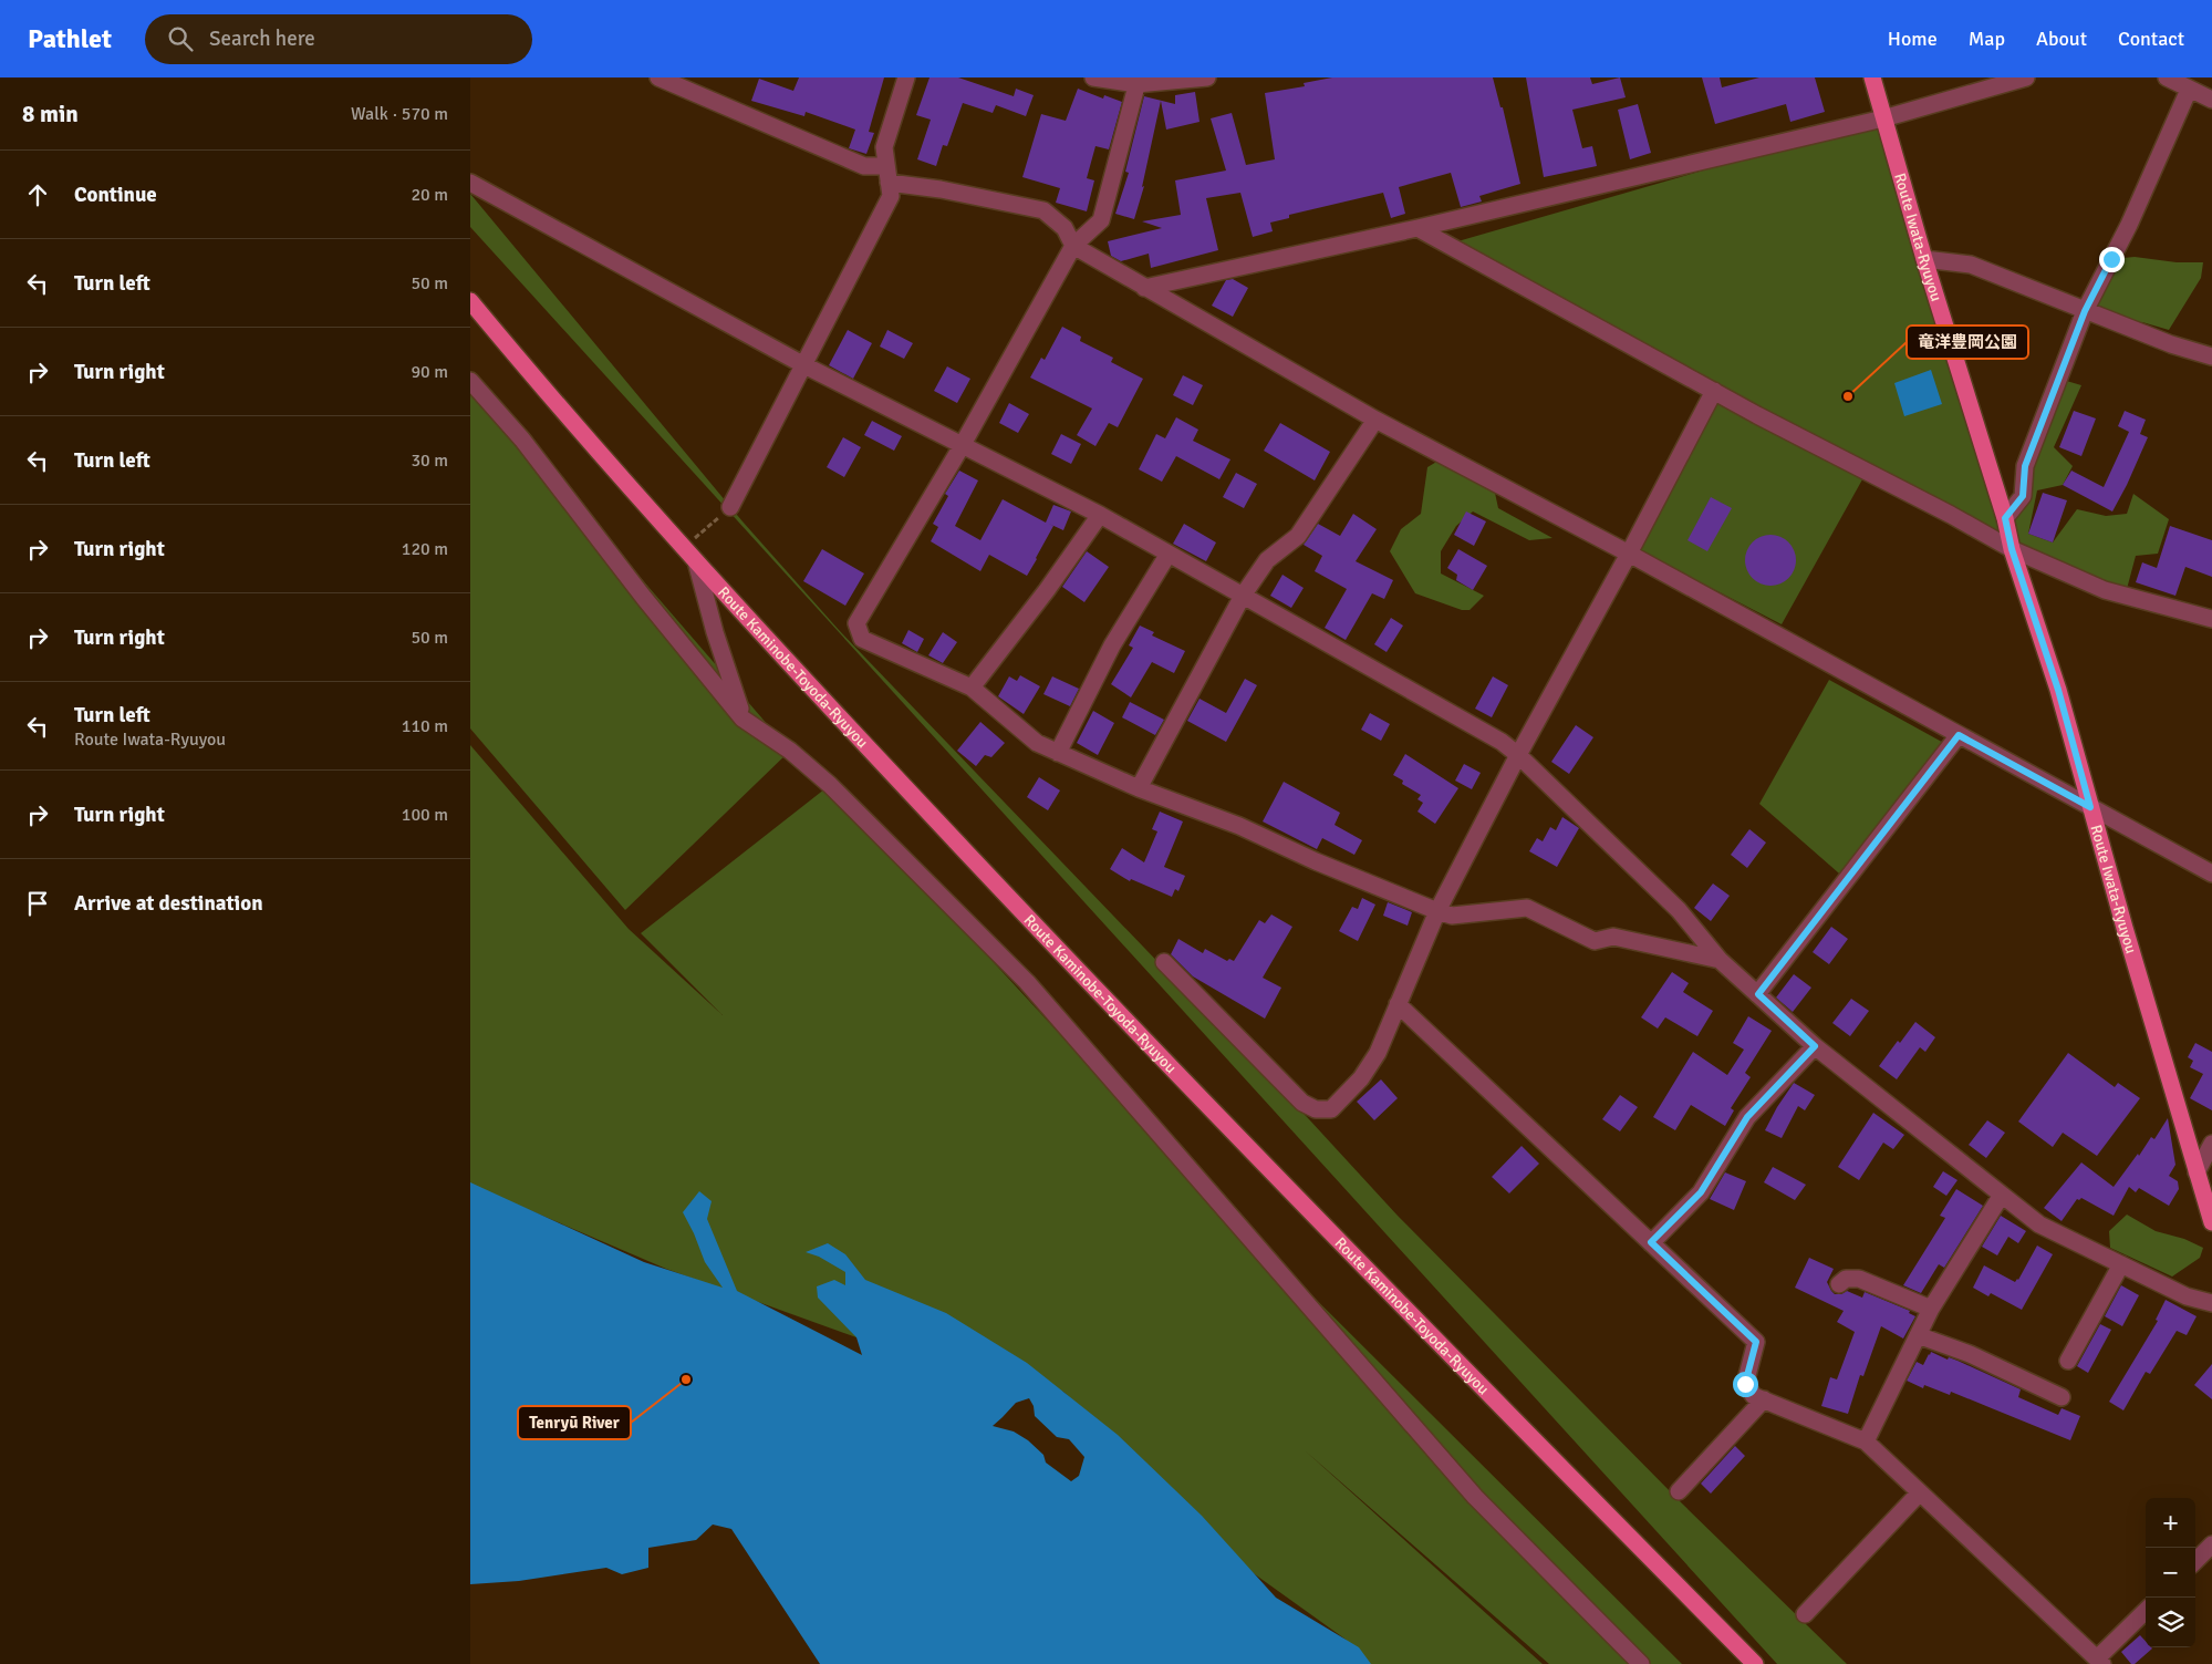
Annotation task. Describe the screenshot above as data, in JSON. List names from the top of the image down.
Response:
{
  "streets": {
    "main road": ["Route Iwata-Ryuyou", "Route Kaminobe-Toyoda-Ryuyou"]
  },
  "places": ["竜洋豊岡公園", "Tenryū River"],
  "page": {
    "header": "Pathlet",
    "search": "Search here",
    "nav": [
      "Home",
      "Map",
      "About",
      "Contact"
    ],
    "heading": ["8 min", "Walk · 570 m"],
    "list": [
      ["Continue", "20 m"],
      ["Turn left", "50 m"],
      ["Turn right", "90 m"],
      ["Turn left", "30 m"],
      ["Turn right", "120 m"],
      ["Turn right", "50 m"],
      ["Turn left", "Route Iwata-Ryuyou", "110 m"],
      ["Turn right", "100 m"],
      "Arrive at destination"
    ],
    "map_buttons": ["+", "−"]
  }
}
